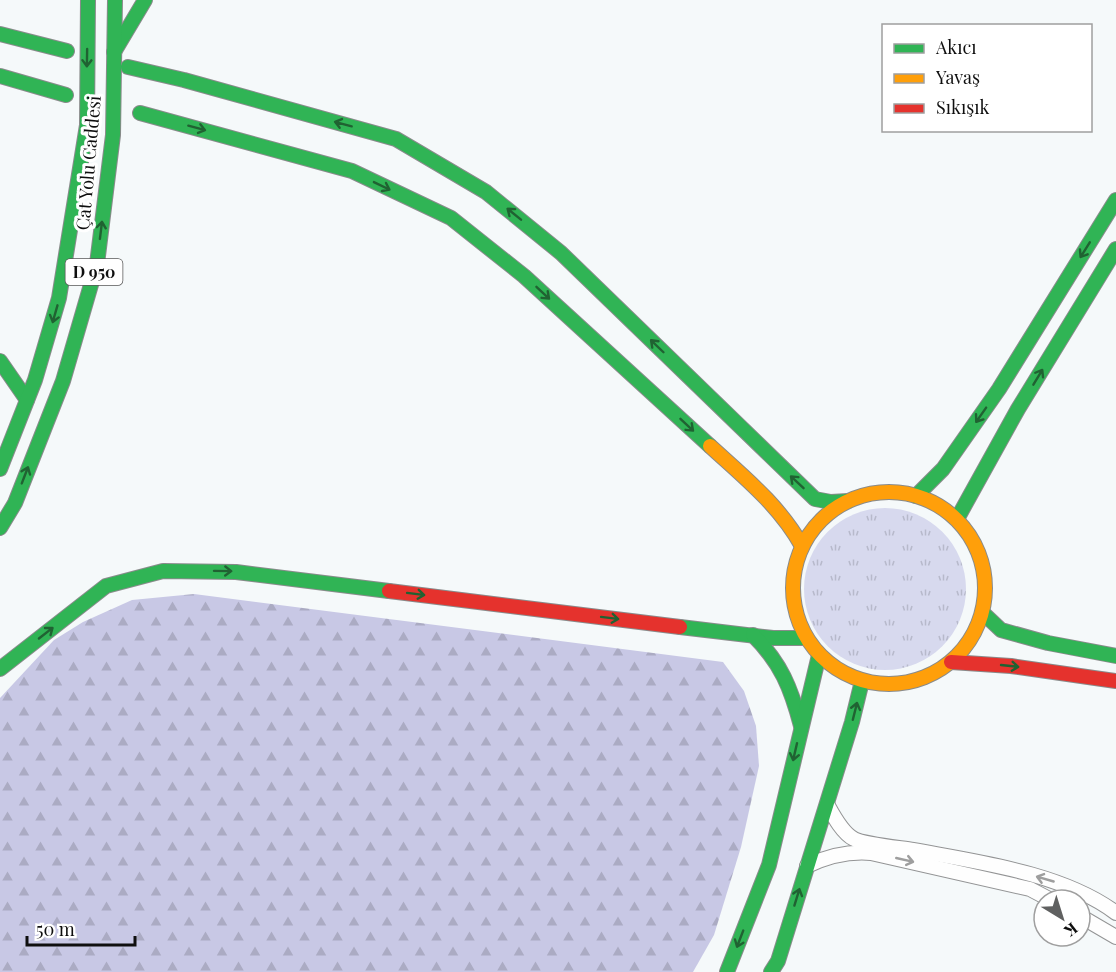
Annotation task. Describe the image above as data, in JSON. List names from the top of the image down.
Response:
{
  "streets": {
    "main road": ["Çat Yolu Caddesi", "D 950"]
  },
  "legend": ["Akıcı", "Yavaş", "Sıkışık"],
  "scale_bar": "50 m",
  "north": "bottom right"
}
